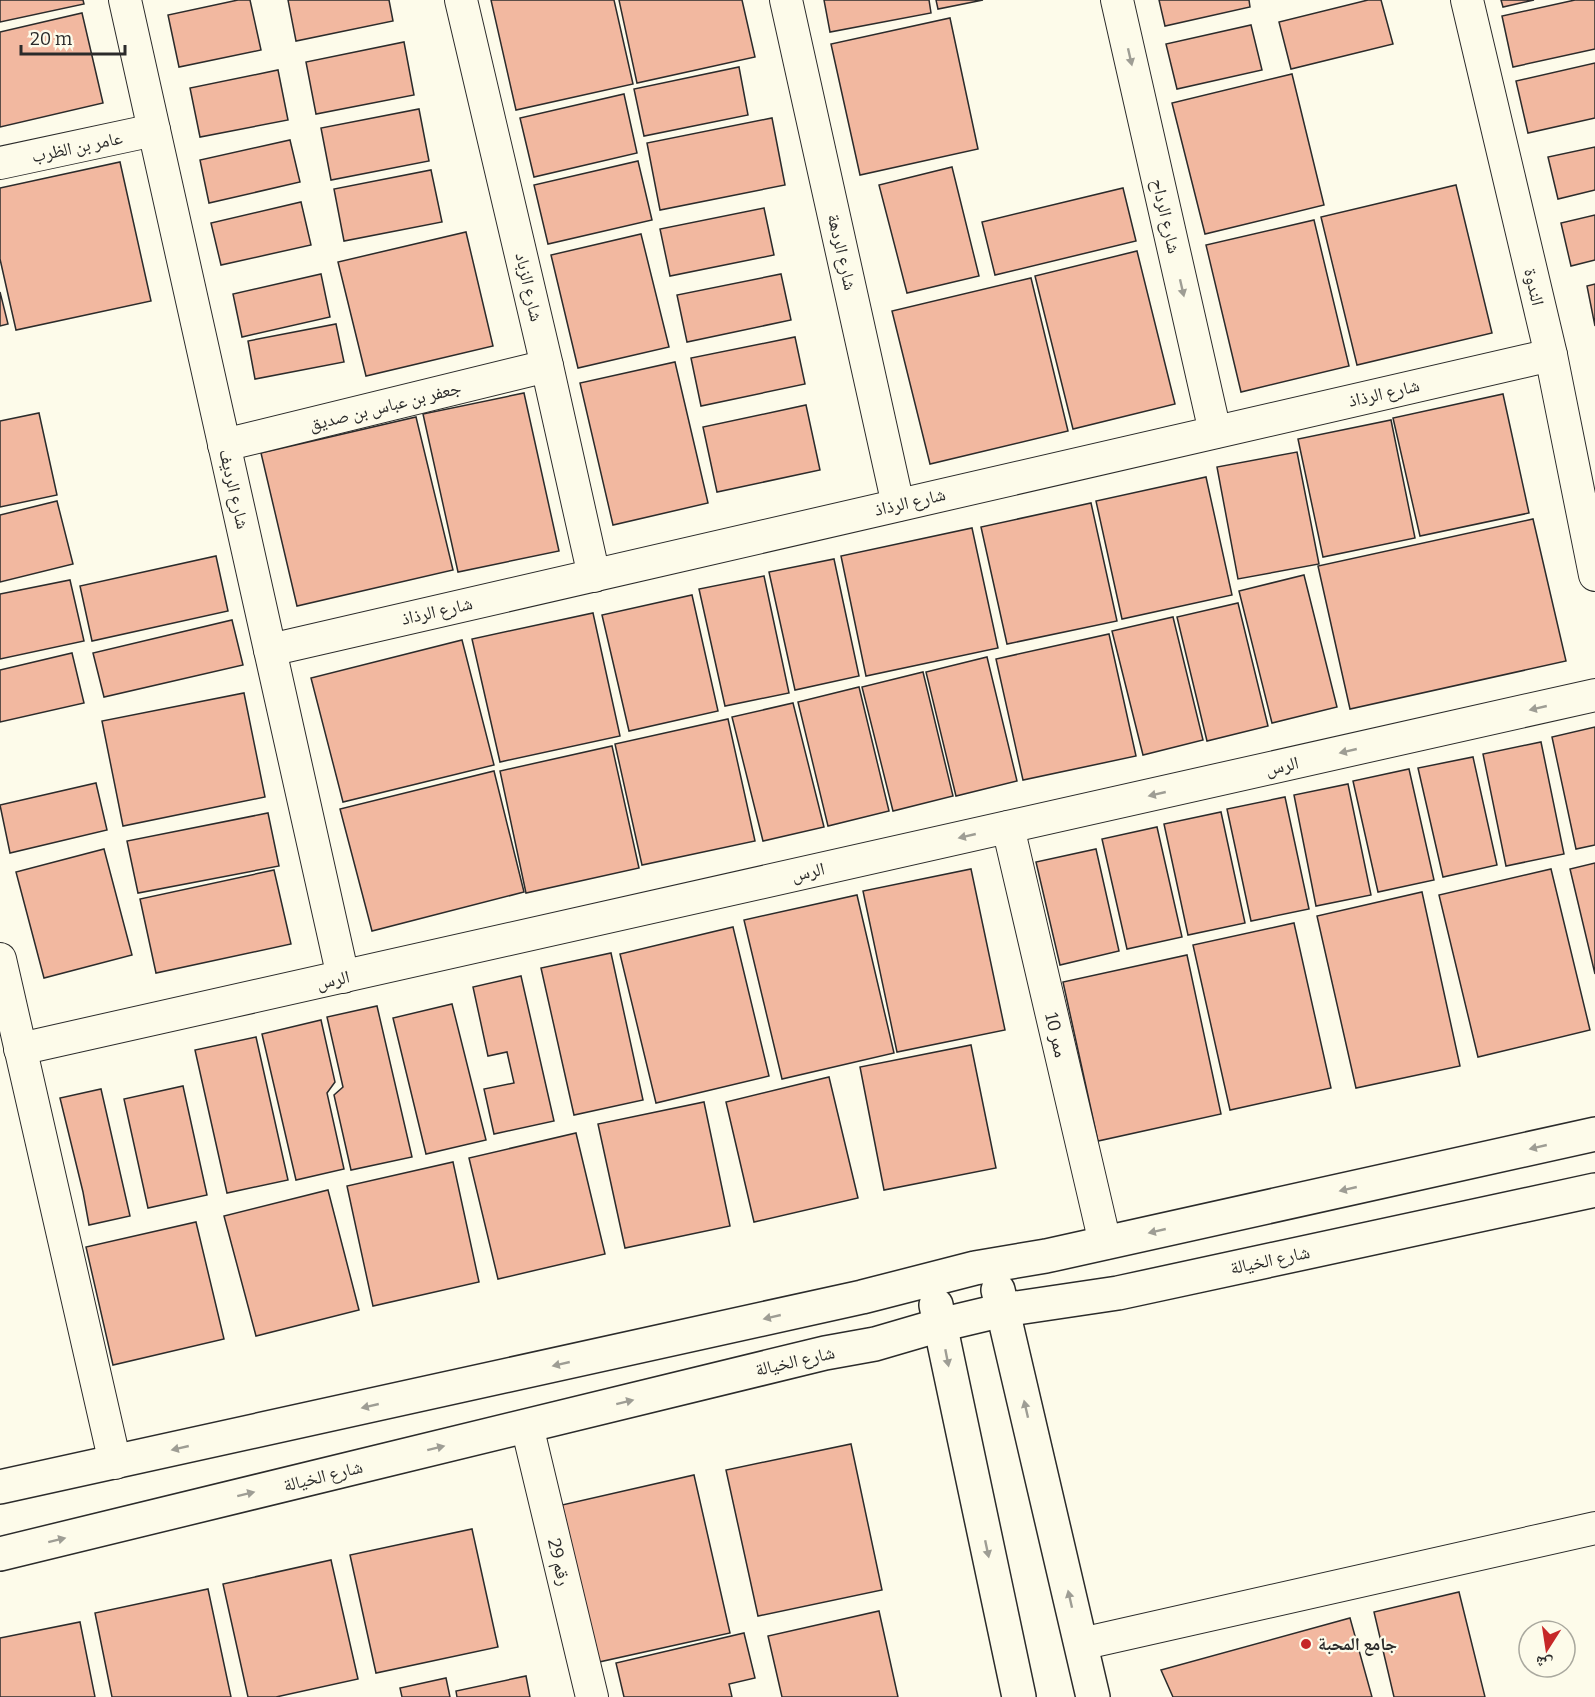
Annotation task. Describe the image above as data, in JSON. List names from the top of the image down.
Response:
{
  "streets": {
    "street": [
      "عامر بن الظرب",
      "شارع الرداح",
      "شارع الردهة",
      "شارع الزباد",
      "الندوة",
      "شارع الرذاذ",
      "جعفر بن عباس بن صديق",
      "شارع الرديف",
      "الرس",
      "ممر 10",
      "شارع الخيالة",
      "رقم 29"
    ]
  },
  "crossings": [
    ["عامر بن الظرب", "شارع الرديف"],
    ["شارع الرداح", "شارع الرذاذ"],
    ["شارع الردهة", "شارع الرذاذ"],
    ["شارع الزباد", "شارع الرذاذ"],
    ["شارع الزباد", "جعفر بن عباس بن صديق"],
    ["الندوة", "شارع الرذاذ"],
    ["شارع الرذاذ", "شارع الرديف"],
    ["جعفر بن عباس بن صديق", "شارع الرديف"],
    ["شارع الرديف", "الرس"],
    ["الرس", "ممر 10"],
    ["شارع الخيالة", "رقم 29"]
  ],
  "one_way": ["شارع الرداح", "الرس"],
  "places": ["جامع المحبة"],
  "scale_bar": "20 m",
  "north": "bottom"
}
